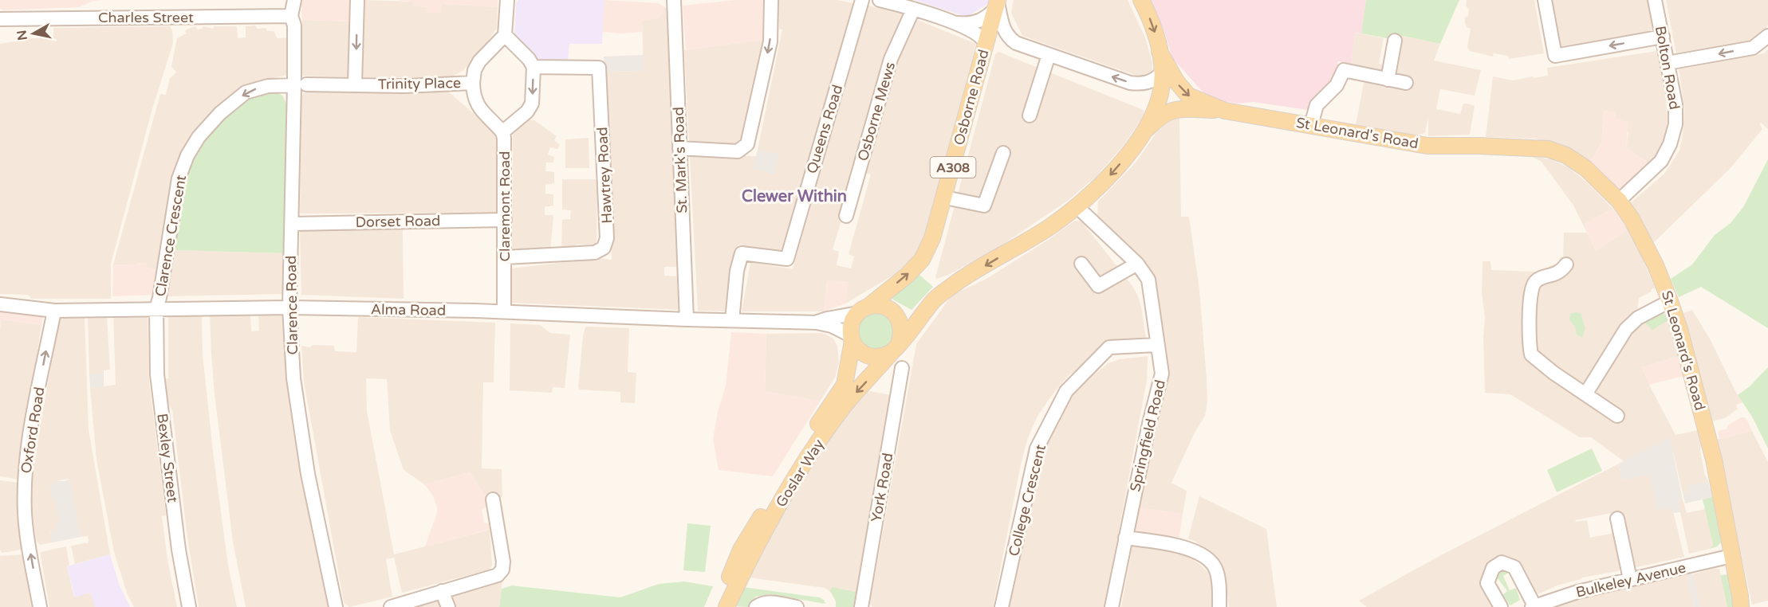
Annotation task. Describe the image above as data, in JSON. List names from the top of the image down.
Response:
{
  "streets": {
    "main road": [
      "Osborne Road",
      "St Leonard's Road",
      "A308",
      "Goslar Way"
    ],
    "street": [
      "Charles Street",
      "Bolton Road",
      "Trinity Place",
      "Osborne Mews",
      "Queens Road",
      "St. Mark's Road",
      "Hawtrey Road",
      "Claremont Road",
      "Dorset Road",
      "Clarence Crescent",
      "Clarence Road",
      "Alma Road",
      "Oxford Road",
      "Springfield Road",
      "Bexley Street",
      "York Road",
      "College Crescent",
      "Bulkeley Avenue"
    ]
  },
  "crossings": [
    ["Charles Street", "Clarence Road"],
    ["Bolton Road", "St Leonard's Road"],
    ["Trinity Place", "Hawtrey Road"],
    ["Trinity Place", "Claremont Road"],
    ["Trinity Place", "Clarence Crescent"],
    ["Trinity Place", "Clarence Road"],
    ["Osborne Road", "Alma Road"],
    ["Osborne Road", "Goslar Way"],
    ["Queens Road", "Alma Road"],
    ["St Leonard's Road", "Goslar Way"],
    ["St Leonard's Road", "Bulkeley Avenue"],
    ["St. Mark's Road", "Alma Road"],
    ["Hawtrey Road", "Claremont Road"],
    ["Claremont Road", "Dorset Road"],
    ["Claremont Road", "Alma Road"],
    ["Dorset Road", "Clarence Road"],
    ["Clarence Crescent", "Clarence Road"],
    ["Clarence Crescent", "Alma Road"],
    ["Clarence Crescent", "Bexley Street"],
    ["Clarence Road", "Alma Road"],
    ["Alma Road", "Oxford Road"],
    ["Alma Road", "Bexley Street"],
    ["Alma Road", "Goslar Way"],
    ["Springfield Road", "Goslar Way"],
    ["Springfield Road", "College Crescent"]
  ],
  "one_way": ["Osborne Road", "Clarence Crescent", "Oxford Road"],
  "districts": ["Clewer Within"],
  "north": "left"
}
